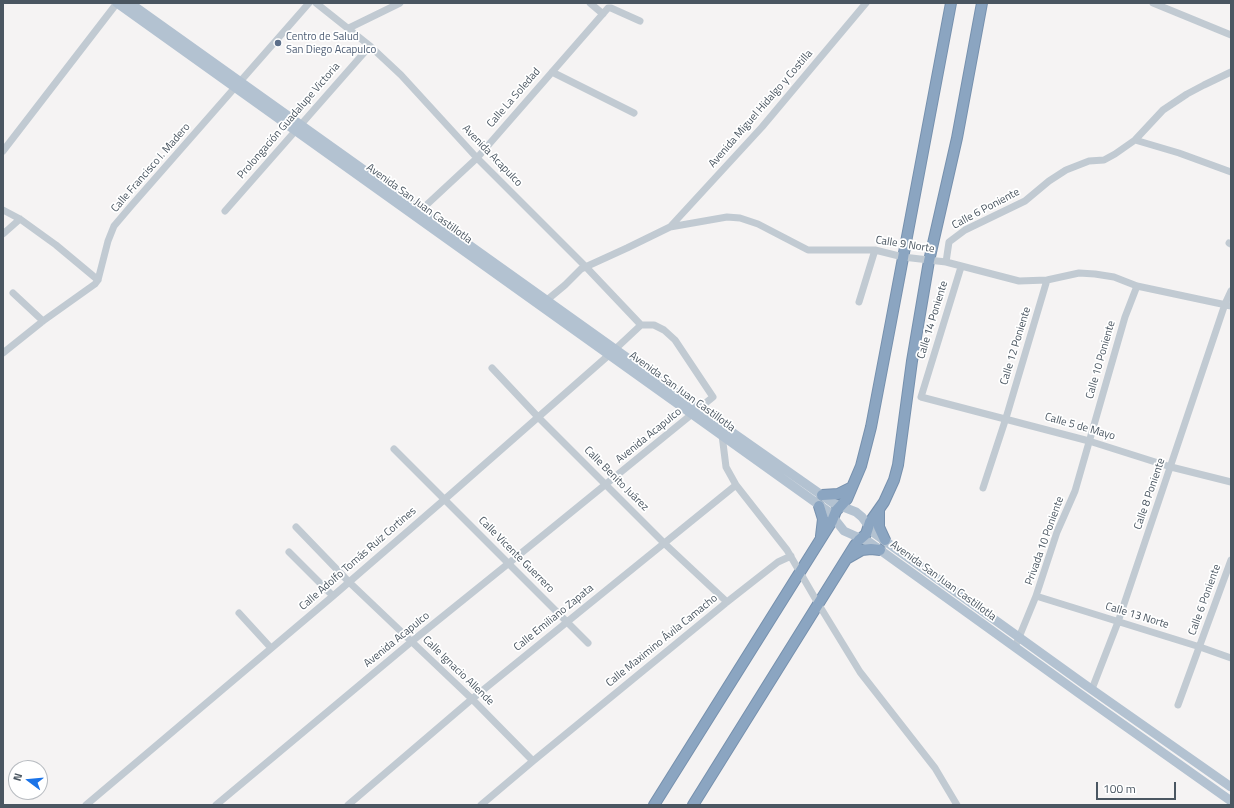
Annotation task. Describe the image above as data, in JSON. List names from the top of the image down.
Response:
{
  "streets": {
    "main road": ["Avenida San Juan Castillotla"],
    "street": [
      "Calle La Soledad",
      "Avenida Miguel Hidalgo y Costilla",
      "Prolongación Guadalupe Victoria",
      "Avenida Acapulco",
      "Calle Francisco I. Madero",
      "Calle 6 Poniente",
      "Calle 9 Norte",
      "Calle 14 Poniente",
      "Calle 12 Poniente",
      "Calle 10 Poniente",
      "Calle 5 de Mayo",
      "Calle Benito Juárez",
      "Calle 8 Poniente",
      "Privada 10 Poniente",
      "Calle Vicente Guerrero",
      "Calle Adolfo Tomás Ruiz Cortines",
      "Calle 13 Norte",
      "Calle Emiliano Zapata",
      "Calle Maximino Ávila Camacho",
      "Calle Ignacio Allende"
    ]
  },
  "crossings": [
    ["Calle La Soledad", "Avenida Acapulco"],
    ["Calle La Soledad", "Avenida San Juan Castillotla"],
    ["Avenida Miguel Hidalgo y Costilla", "Calle 9 Norte"],
    ["Prolongación Guadalupe Victoria", "Avenida Acapulco"],
    ["Prolongación Guadalupe Victoria", "Avenida San Juan Castillotla"],
    ["Avenida Acapulco", "Avenida San Juan Castillotla"],
    ["Avenida Acapulco", "Calle 9 Norte"],
    ["Avenida Acapulco", "Calle Benito Juárez"],
    ["Avenida Acapulco", "Calle Vicente Guerrero"],
    ["Avenida Acapulco", "Calle Adolfo Tomás Ruiz Cortines"],
    ["Avenida Acapulco", "Calle Ignacio Allende"],
    ["Calle Francisco I. Madero", "Avenida San Juan Castillotla"],
    ["Avenida San Juan Castillotla", "Calle 9 Norte"],
    ["Avenida San Juan Castillotla", "Calle 8 Poniente"],
    ["Avenida San Juan Castillotla", "Privada 10 Poniente"],
    ["Avenida San Juan Castillotla", "Calle Adolfo Tomás Ruiz Cortines"],
    ["Calle 6 Poniente", "Calle 9 Norte"],
    ["Calle 6 Poniente", "Calle 13 Norte"],
    ["Calle 9 Norte", "Calle 14 Poniente"],
    ["Calle 9 Norte", "Calle 12 Poniente"],
    ["Calle 9 Norte", "Calle 10 Poniente"],
    ["Calle 9 Norte", "Calle 8 Poniente"],
    ["Calle 14 Poniente", "Calle 5 de Mayo"],
    ["Calle 12 Poniente", "Calle 5 de Mayo"],
    ["Calle 10 Poniente", "Calle 5 de Mayo"],
    ["Calle 10 Poniente", "Privada 10 Poniente"],
    ["Calle 5 de Mayo", "Calle 8 Poniente"],
    ["Calle 5 de Mayo", "Privada 10 Poniente"],
    ["Calle Benito Juárez", "Calle Adolfo Tomás Ruiz Cortines"],
    ["Calle Benito Juárez", "Calle Emiliano Zapata"],
    ["Calle Benito Juárez", "Calle Maximino Ávila Camacho"],
    ["Calle 8 Poniente", "Calle 13 Norte"],
    ["Privada 10 Poniente", "Calle 13 Norte"],
    ["Calle Vicente Guerrero", "Calle Adolfo Tomás Ruiz Cortines"],
    ["Calle Vicente Guerrero", "Calle Emiliano Zapata"],
    ["Calle Adolfo Tomás Ruiz Cortines", "Calle Ignacio Allende"],
    ["Calle Emiliano Zapata", "Calle Ignacio Allende"],
    ["Calle Maximino Ávila Camacho", "Calle Ignacio Allende"]
  ],
  "places": ["Centro de Salud San Diego Acapulco"],
  "scale_bar": "100 m",
  "north": "left"
}
